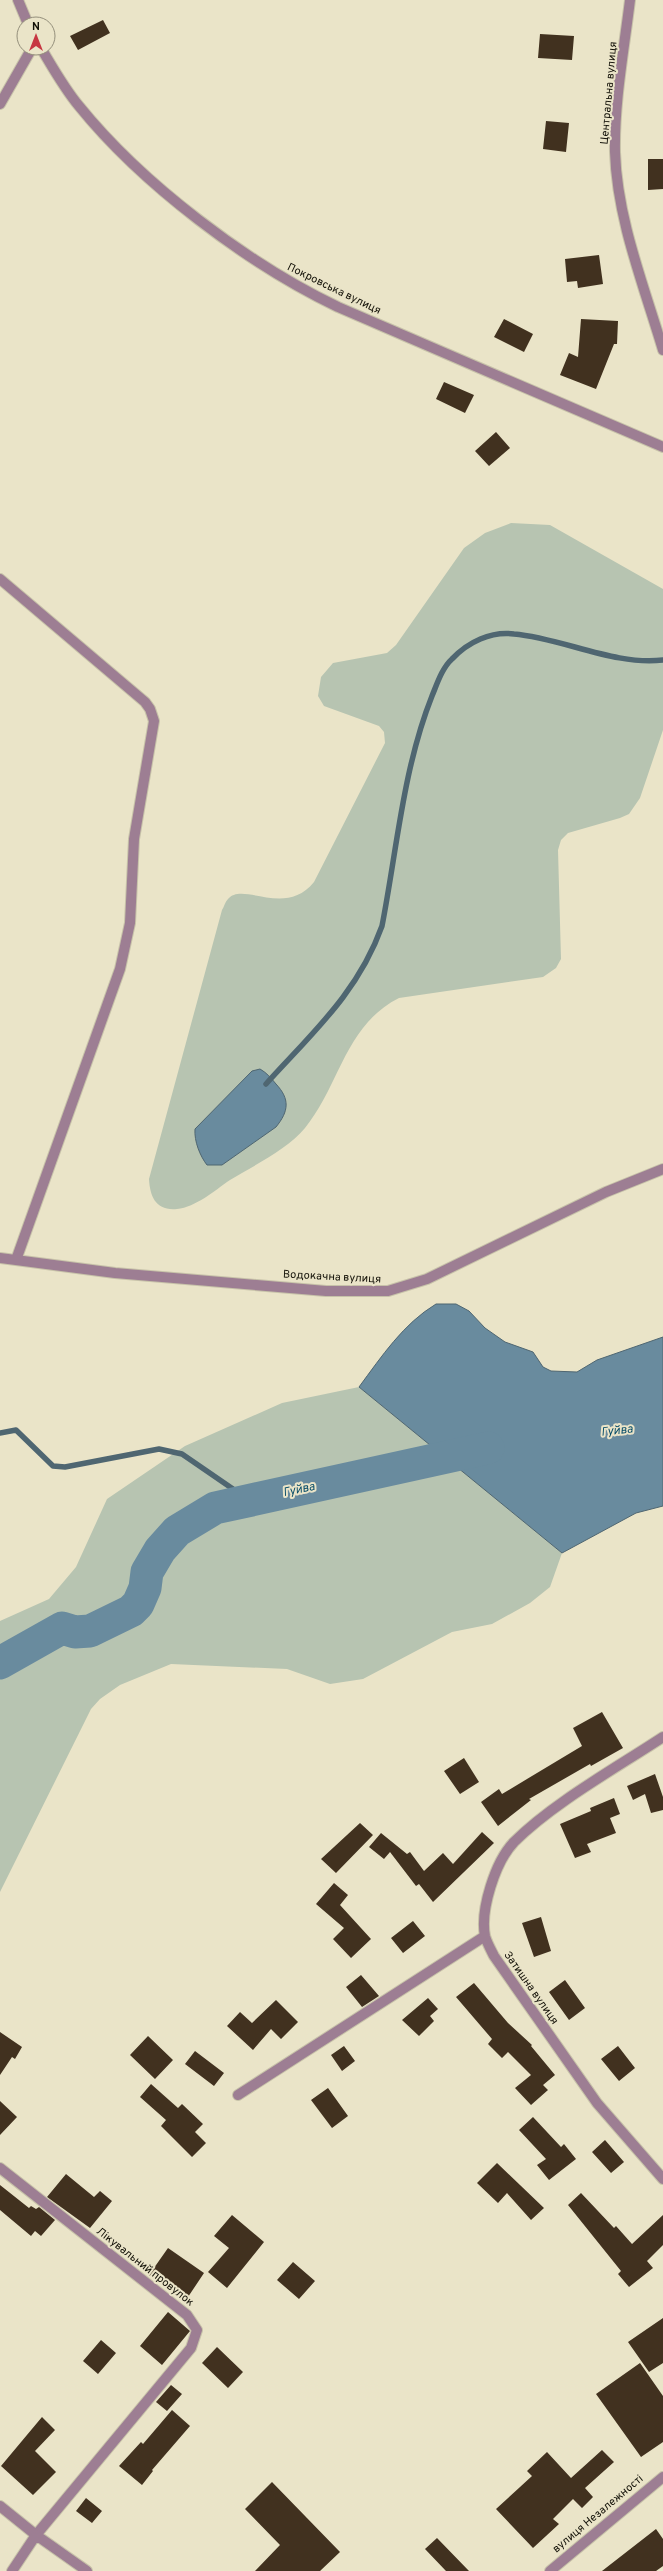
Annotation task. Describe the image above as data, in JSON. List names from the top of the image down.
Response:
{
  "streets": {
    "street": [
      "Центральна вулиця",
      "Покровська вулиця",
      "Водокачна вулиця",
      "Затишна вулиця",
      "Лікувальний провулок",
      "вулиця Незалежності"
    ]
  },
  "water": ["Гуйва"],
  "north": "top"
}
